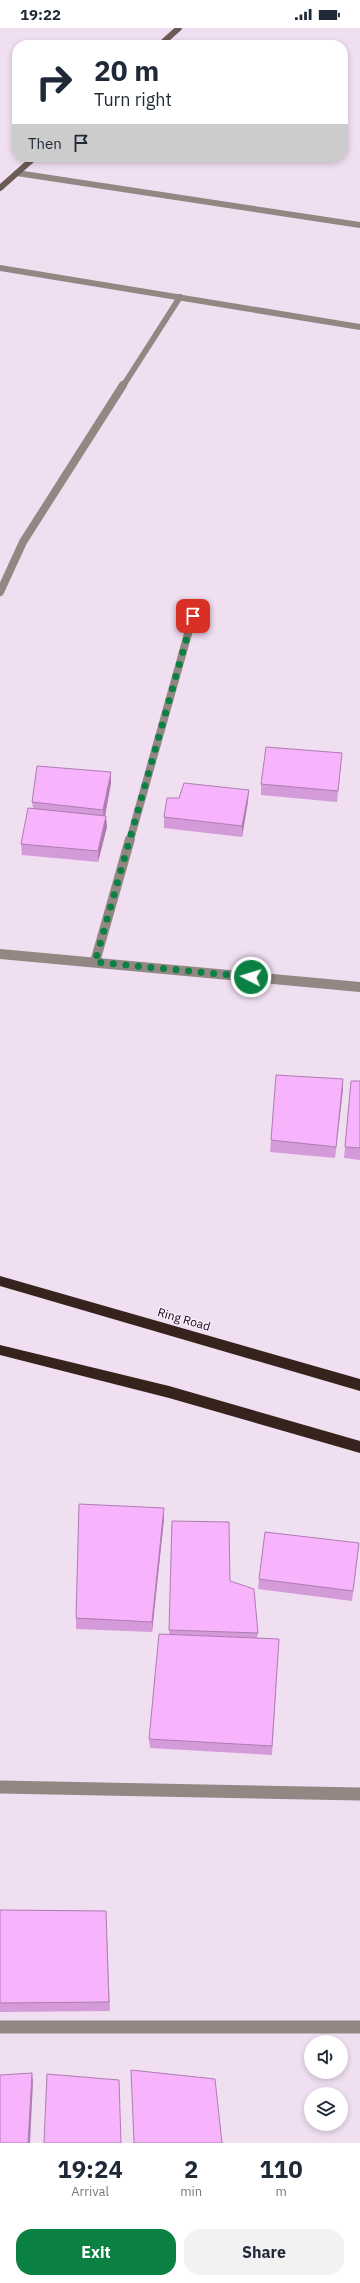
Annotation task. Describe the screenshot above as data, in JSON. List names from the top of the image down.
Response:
{
  "streets": {
    "highway": ["Ring Road"]
  },
  "page": {
    "status": "19:22",
    "turn": ["20 m", "Turn right"],
    "then": "Then",
    "eta": [
      "19:24",
      "Arrival",
      "2",
      "min",
      "110",
      "m"
    ],
    "buttons": ["Exit", "Share"]
  }
}
